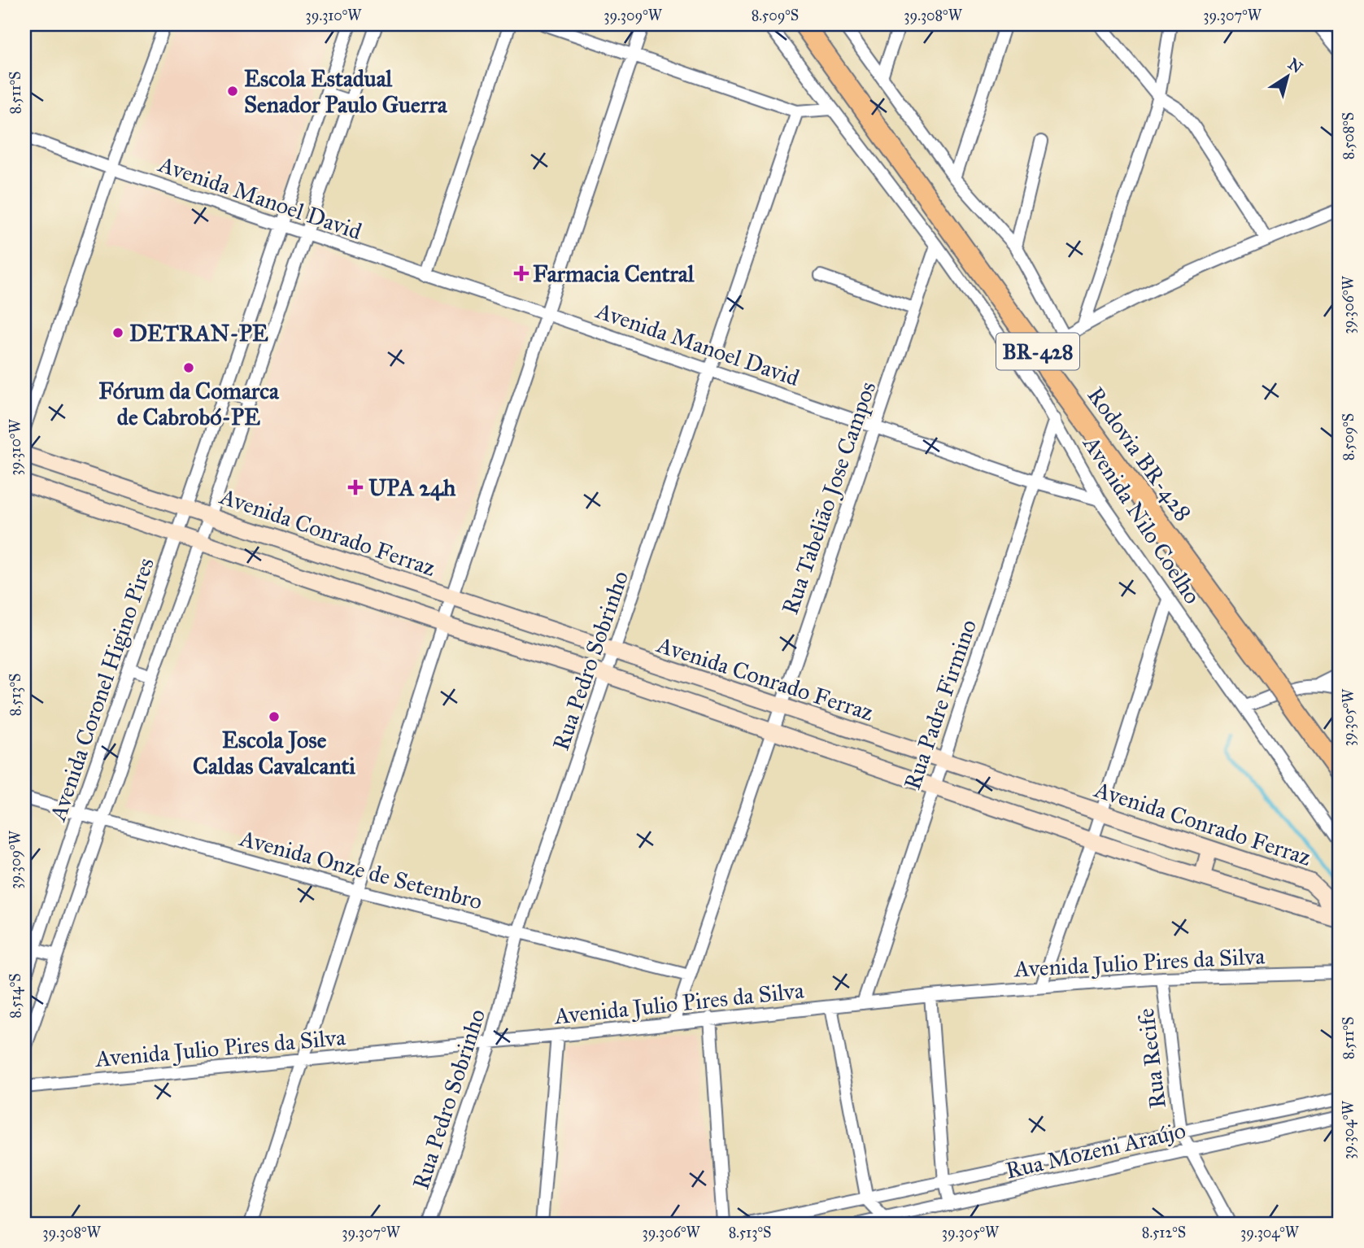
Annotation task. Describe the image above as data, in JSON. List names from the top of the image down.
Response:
{
  "streets": {
    "highway": ["BR-428", "Rodovia BR-428"],
    "street": [
      "Avenida Manoel David",
      "Rua Tabelião Jose Campos",
      "Avenida Nilo Coelho",
      "Avenida Conrado Ferraz",
      "Rua Pedro Sobrinho",
      "Avenida Coronel Higino Pires",
      "Rua Padre Firmino",
      "Avenida Onze de Setembro",
      "Avenida Julio Pires da Silva",
      "Rua Recife",
      "Rua Mozeni Araújo"
    ]
  },
  "crossings": [
    ["Avenida Manoel David", "Rua Tabelião Jose Campos"],
    ["Avenida Manoel David", "Avenida Nilo Coelho"],
    ["Avenida Manoel David", "Rua Pedro Sobrinho"],
    ["Avenida Manoel David", "Avenida Coronel Higino Pires"],
    ["Avenida Manoel David", "Rua Padre Firmino"],
    ["Rua Tabelião Jose Campos", "Avenida Nilo Coelho"],
    ["Rua Tabelião Jose Campos", "Avenida Conrado Ferraz"],
    ["Rua Tabelião Jose Campos", "Avenida Onze de Setembro"],
    ["Rua Tabelião Jose Campos", "Avenida Julio Pires da Silva"],
    ["Avenida Nilo Coelho", "Rua Padre Firmino"],
    ["Avenida Conrado Ferraz", "Rua Pedro Sobrinho"],
    ["Avenida Conrado Ferraz", "Avenida Coronel Higino Pires"],
    ["Avenida Conrado Ferraz", "Rua Padre Firmino"],
    ["Rua Pedro Sobrinho", "Avenida Onze de Setembro"],
    ["Rua Pedro Sobrinho", "Avenida Julio Pires da Silva"],
    ["Avenida Coronel Higino Pires", "Avenida Onze de Setembro"],
    ["Rua Padre Firmino", "Avenida Julio Pires da Silva"],
    ["Avenida Julio Pires da Silva", "Rua Recife"],
    ["Rua Recife", "Rua Mozeni Araújo"]
  ],
  "places": {
    "other": [
      "Escola Estadual Senador Paulo Guerra",
      "DETRAN-PE",
      "Fórum da Comarca de Cabrobó-PE",
      "Escola Jose Caldas Cavalcanti"
    ],
    "health": ["Farmacia Central", "UPA 24h"]
  },
  "north": "top right",
  "coordinates": [
    "39.310°W",
    "39.309°W",
    "8.509°S",
    "39.308°W",
    "39.307°W",
    "8.511°S",
    "8.508°S",
    "39.306°W",
    "8.513°S",
    "39.305°W",
    "8.514°S",
    "39.304°W",
    "8.512°S"
  ]
}
